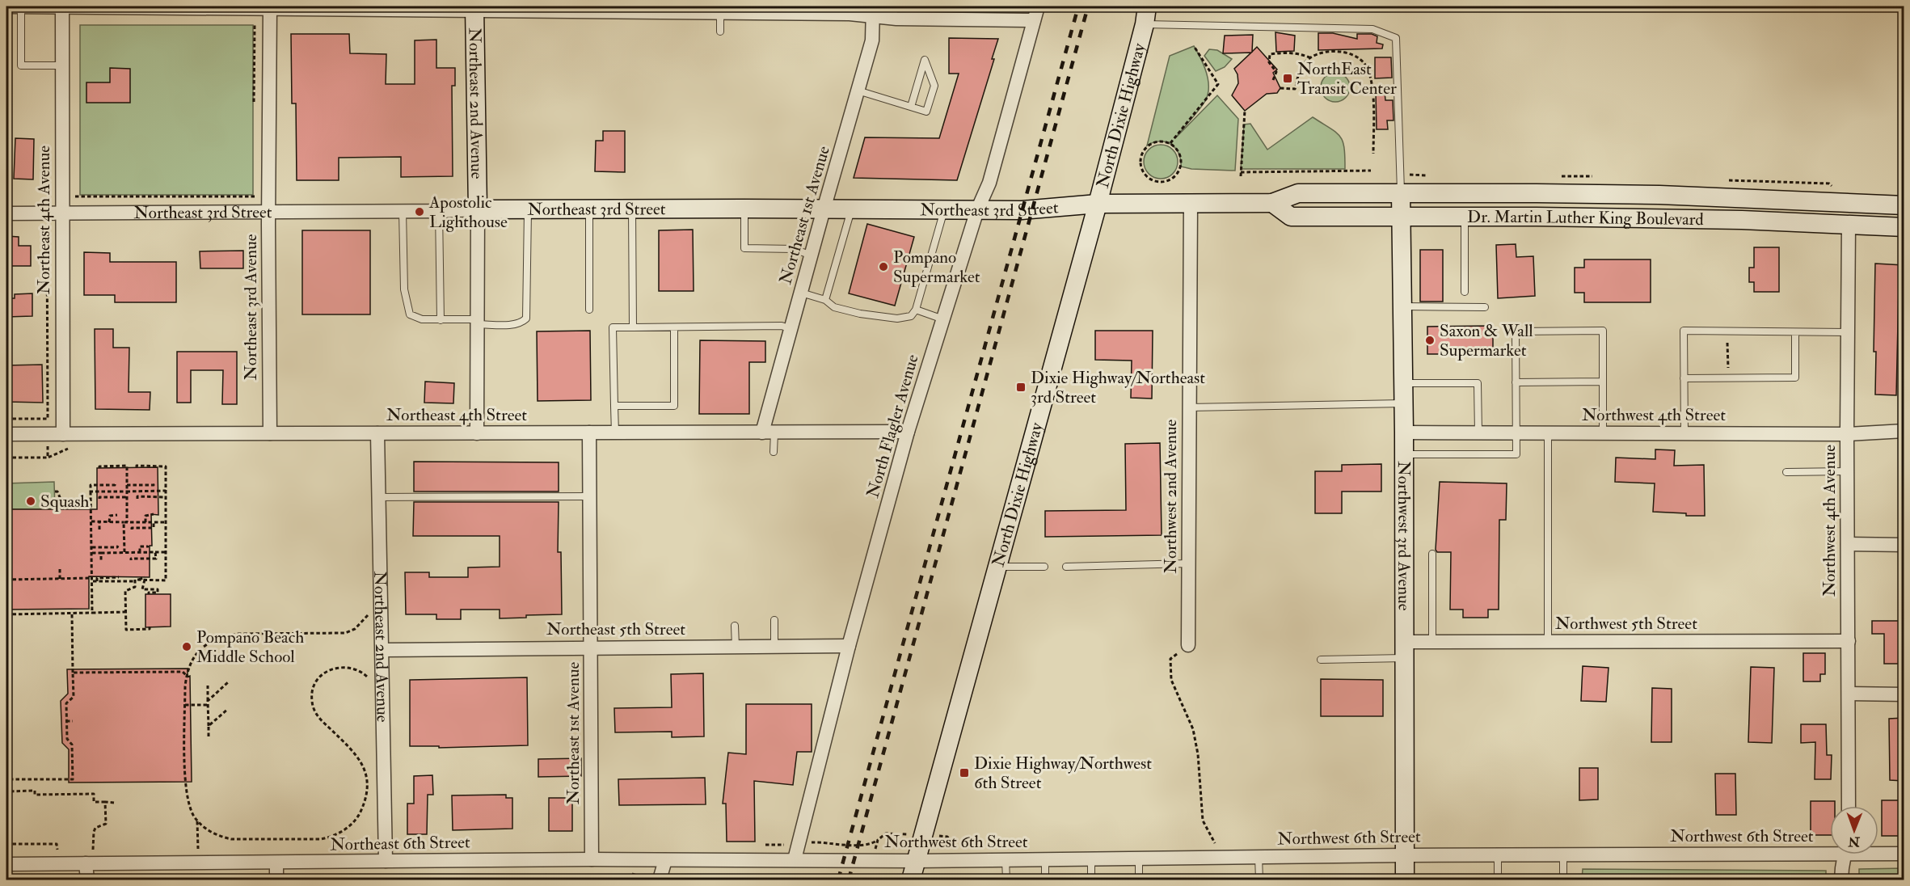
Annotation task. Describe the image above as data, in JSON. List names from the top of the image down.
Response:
{
  "streets": {
    "main road": [
      "Northeast 2nd Avenue",
      "North Dixie Highway",
      "Northeast 3rd Street",
      "Dr. Martin Luther King Boulevard",
      "Northwest 3rd Avenue"
    ],
    "street": [
      "Northeast 1st Avenue",
      "Northeast 4th Avenue",
      "Northeast 3rd Avenue",
      "Northeast 4th Street",
      "Northwest 4th Street",
      "North Flagler Avenue",
      "Northwest 2nd Avenue",
      "Northwest 4th Avenue",
      "Northwest 5th Street",
      "Northeast 5th Street",
      "Northwest 6th Street",
      "Northeast 6th Street"
    ]
  },
  "crossings": [
    ["Northeast 2nd Avenue", "Northeast 3rd Street"],
    ["Northeast 2nd Avenue", "Northeast 4th Street"],
    ["Northeast 2nd Avenue", "Northeast 5th Street"],
    ["Northeast 2nd Avenue", "Northeast 6th Street"],
    ["North Dixie Highway", "Northeast 3rd Street"],
    ["North Dixie Highway", "Dr. Martin Luther King Boulevard"],
    ["North Dixie Highway", "Northwest 6th Street"],
    ["Northeast 3rd Street", "Northeast 1st Avenue"],
    ["Northeast 3rd Street", "Dr. Martin Luther King Boulevard"],
    ["Northeast 3rd Street", "Northeast 4th Avenue"],
    ["Northeast 3rd Street", "Northeast 3rd Avenue"],
    ["Northeast 3rd Street", "North Flagler Avenue"],
    ["Northeast 1st Avenue", "Northeast 4th Street"],
    ["Northeast 1st Avenue", "Northeast 5th Street"],
    ["Northeast 1st Avenue", "Northeast 6th Street"],
    ["Dr. Martin Luther King Boulevard", "Northwest 2nd Avenue"],
    ["Dr. Martin Luther King Boulevard", "Northwest 4th Avenue"],
    ["Dr. Martin Luther King Boulevard", "Northwest 3rd Avenue"],
    ["Northeast 4th Avenue", "Northeast 4th Street"],
    ["Northeast 3rd Avenue", "Northeast 4th Street"],
    ["Northeast 4th Street", "North Flagler Avenue"],
    ["Northwest 4th Street", "Northwest 4th Avenue"],
    ["Northwest 4th Street", "Northwest 3rd Avenue"],
    ["North Flagler Avenue", "Northeast 5th Street"],
    ["North Flagler Avenue", "Northwest 6th Street"],
    ["North Flagler Avenue", "Northeast 6th Street"],
    ["Northwest 4th Avenue", "Northwest 5th Street"],
    ["Northwest 3rd Avenue", "Northwest 5th Street"],
    ["Northwest 3rd Avenue", "Northwest 6th Street"],
    ["Northwest 6th Street", "Northeast 6th Street"]
  ],
  "places": {
    "transit": ["NorthEast Transit Center", "Dixie Highway/Northeast 3rd Street", "Dixie Highway/Northwest 6th Street"],
    "other": [
      "Apostolic Lighthouse",
      "Pompano Supermarket",
      "Saxon & Wall Supermarket",
      "Squash",
      "Pompano Beach Middle School"
    ]
  },
  "north": "bottom"
}
